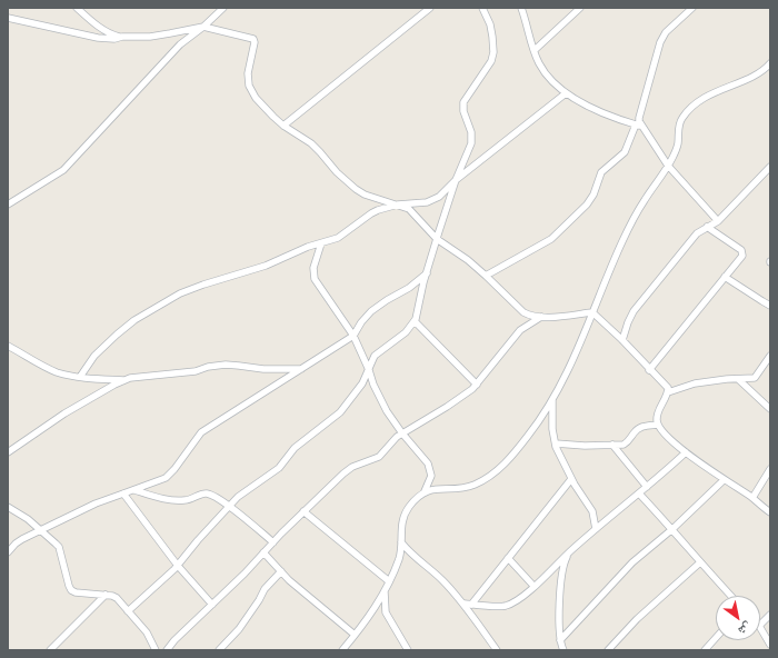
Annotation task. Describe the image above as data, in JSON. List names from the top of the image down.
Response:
{
  "north": "bottom right"
}
